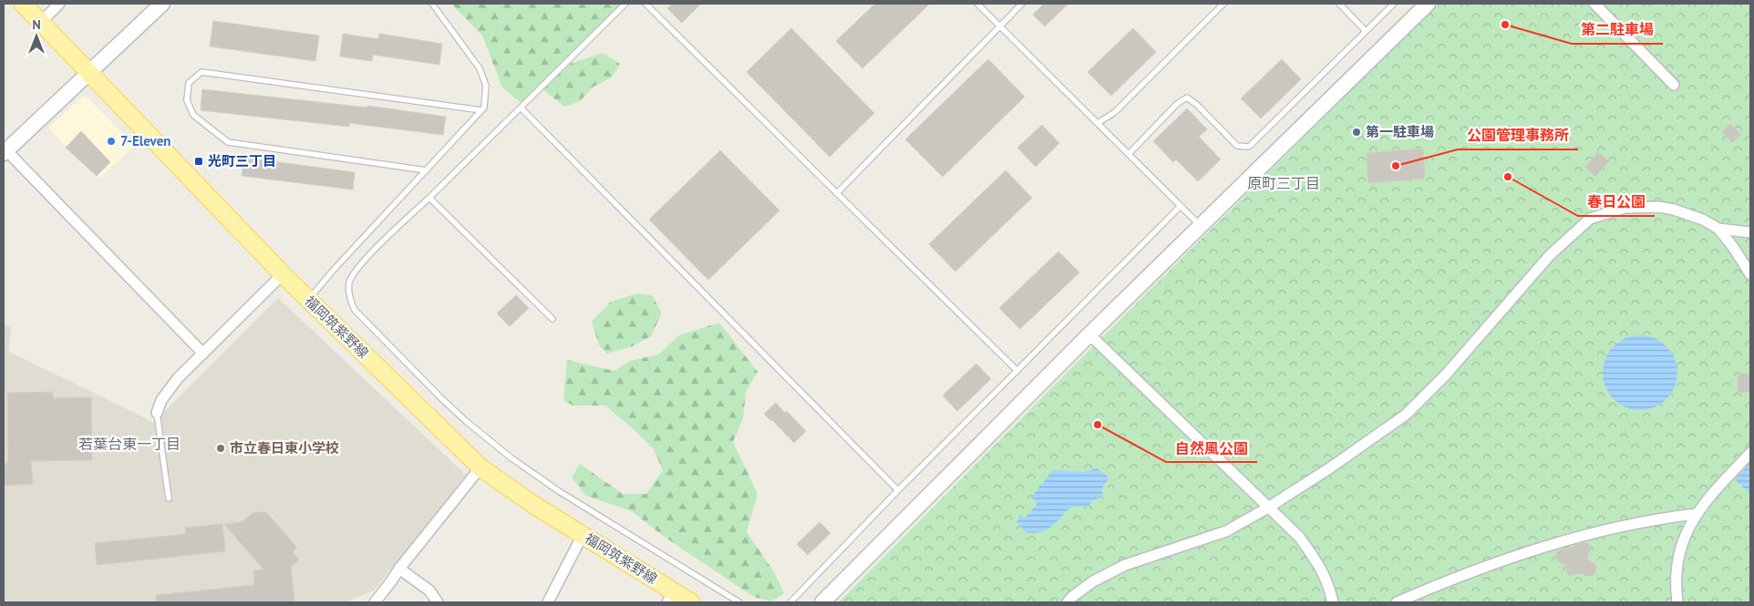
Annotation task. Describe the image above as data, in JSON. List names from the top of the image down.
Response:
{
  "streets": {
    "main road": ["福岡筑紫野線"]
  },
  "districts": ["原町三丁目", "若葉台東一丁目"],
  "places": {
    "other": [
      "第二駐車場",
      "第一駐車場",
      "7-Eleven",
      "公園管理事務所",
      "春日公園",
      "自然風公園",
      "市立春日東小学校"
    ],
    "transit": ["光町三丁目"]
  },
  "north": "top"
}
